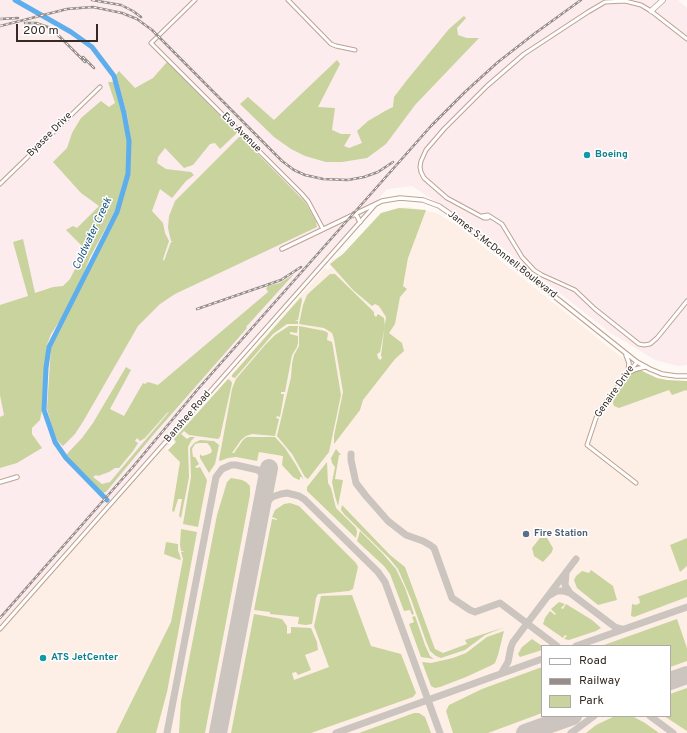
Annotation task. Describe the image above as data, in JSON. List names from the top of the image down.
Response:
{
  "streets": {
    "main road": ["James S McDonnell Boulevard"],
    "street": [
      "Eva Avenue",
      "Byasee Drive",
      "Genaire Drive",
      "Banshee Road"
    ]
  },
  "crossings": [
    ["Eva Avenue", "James S McDonnell Boulevard"],
    ["James S McDonnell Boulevard", "Genaire Drive"],
    ["James S McDonnell Boulevard", "Banshee Road"]
  ],
  "water": ["Coldwater Creek"],
  "places": ["Boeing", "Fire Station", "ATS JetCenter"],
  "legend": ["Road", "Railway", "Park"],
  "scale_bar": "200 m"
}
